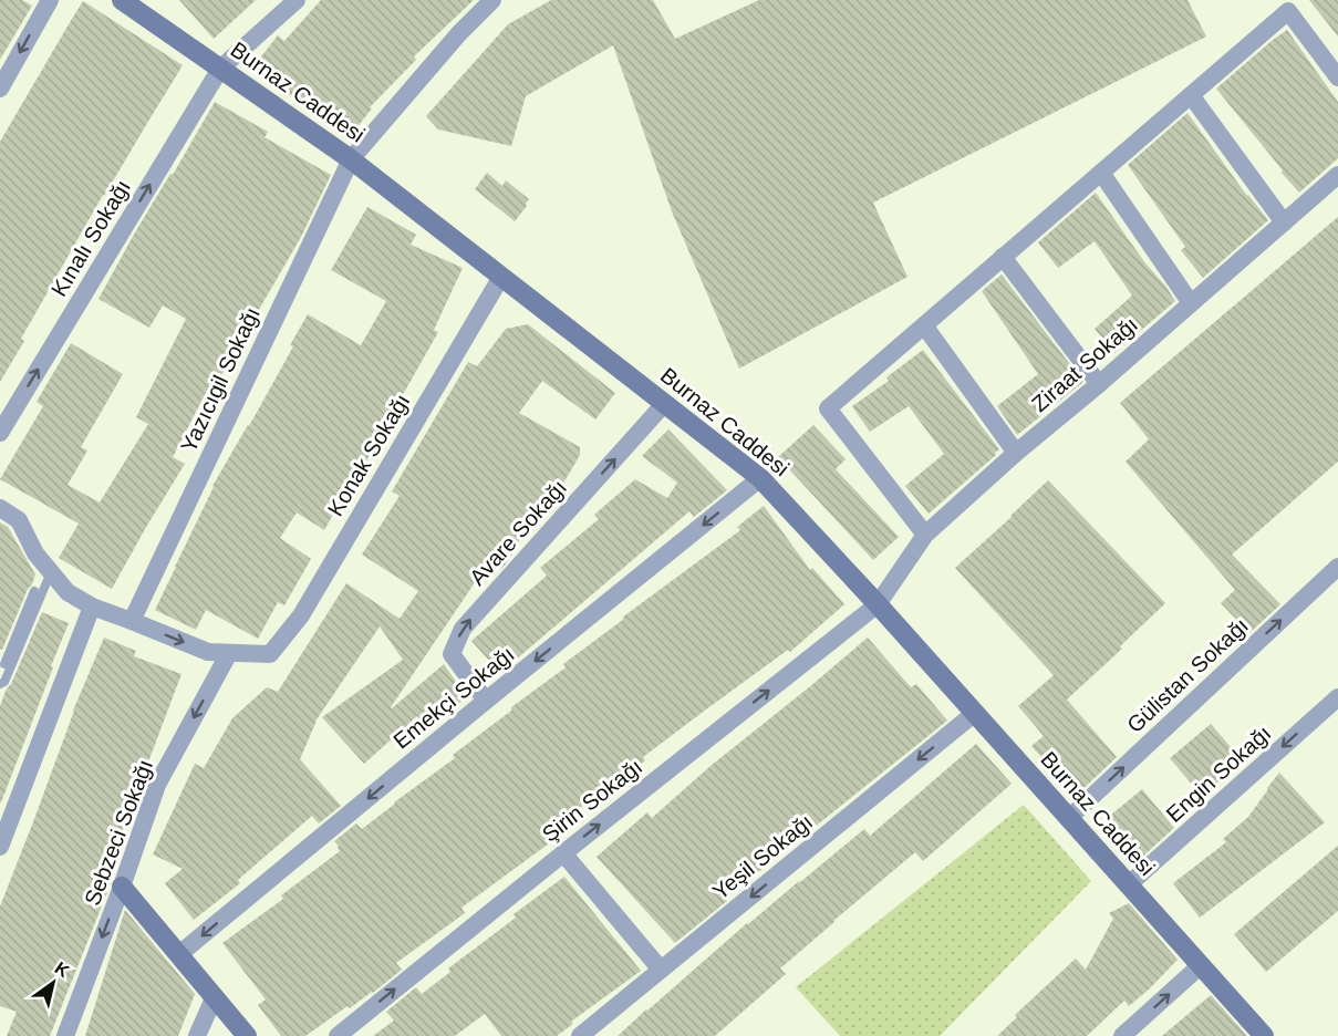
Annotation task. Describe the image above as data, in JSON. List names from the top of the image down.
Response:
{
  "streets": {
    "main road": ["Burnaz Caddesi"],
    "street": [
      "Kınalı Sokağı",
      "Ziraat Sokağı",
      "Yazıcıgil Sokağı",
      "Konak Sokağı",
      "Avare Sokağı",
      "Gülistan Sokağı",
      "Emekçi Sokağı",
      "Engin Sokağı",
      "Şirin Sokağı",
      "Sebzeci Sokağı",
      "Yeşil Sokağı"
    ]
  },
  "crossings": [
    ["Burnaz Caddesi", "Kınalı Sokağı"],
    ["Burnaz Caddesi", "Ziraat Sokağı"],
    ["Burnaz Caddesi", "Yazıcıgil Sokağı"],
    ["Burnaz Caddesi", "Konak Sokağı"],
    ["Burnaz Caddesi", "Avare Sokağı"],
    ["Burnaz Caddesi", "Gülistan Sokağı"],
    ["Burnaz Caddesi", "Emekçi Sokağı"],
    ["Burnaz Caddesi", "Engin Sokağı"],
    ["Burnaz Caddesi", "Şirin Sokağı"],
    ["Burnaz Caddesi", "Yeşil Sokağı"],
    ["Ziraat Sokağı", "Şirin Sokağı"],
    ["Konak Sokağı", "Sebzeci Sokağı"],
    ["Avare Sokağı", "Emekçi Sokağı"]
  ],
  "one_way": [
    "Kınalı Sokağı",
    "Avare Sokağı",
    "Gülistan Sokağı",
    "Emekçi Sokağı",
    "Engin Sokağı",
    "Şirin Sokağı",
    "Yeşil Sokağı"
  ],
  "north": "top right"
}
